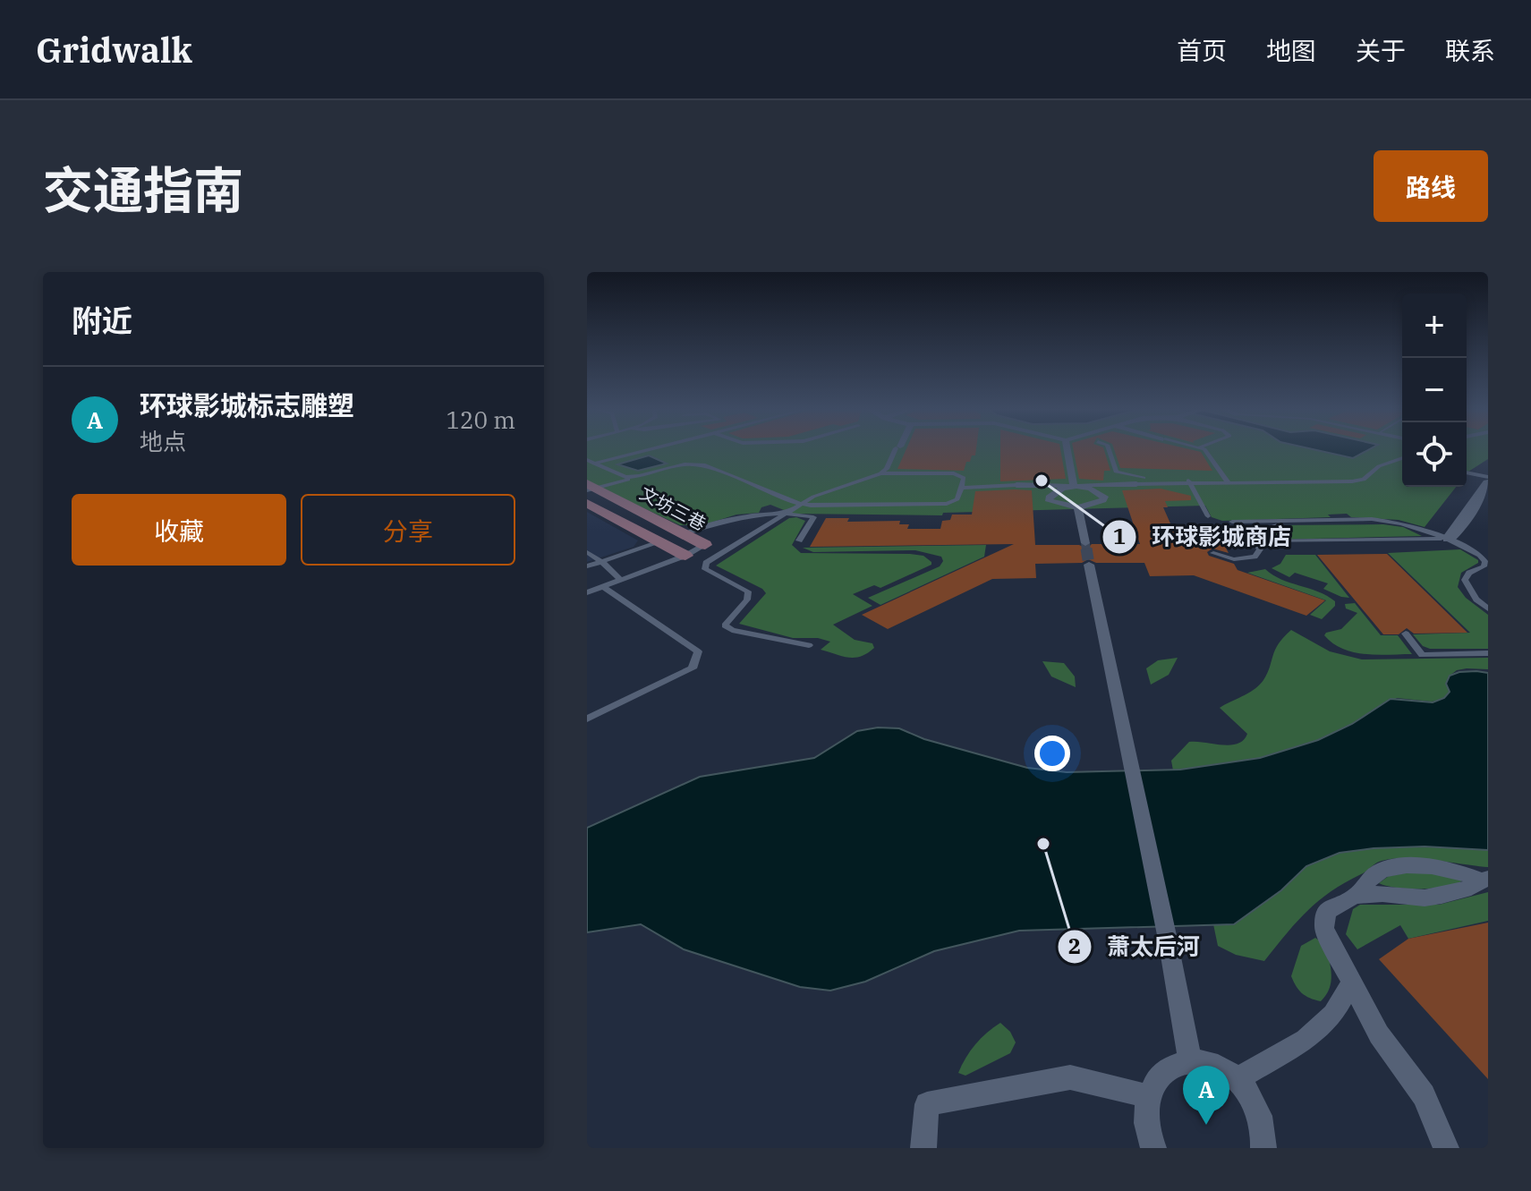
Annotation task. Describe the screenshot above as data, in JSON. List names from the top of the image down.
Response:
{
  "streets": {
    "main road": ["文坊三巷"]
  },
  "places": ["环球影城商店", "萧太后河"],
  "page": {
    "header": "Gridwalk",
    "nav": [
      "首页",
      "地图",
      "关于",
      "联系"
    ],
    "title": "交通指南",
    "buttons": [
      "路线",
      ["收藏", "分享"]
    ],
    "heading": "附近",
    "map_buttons": ["+", "−"],
    "list": [
      {
        "mark": "A",
        "name": "环球影城标志雕塑",
        "note": "地点",
        "value": "120 m"
      }
    ],
    "pins": "A"
  }
}
